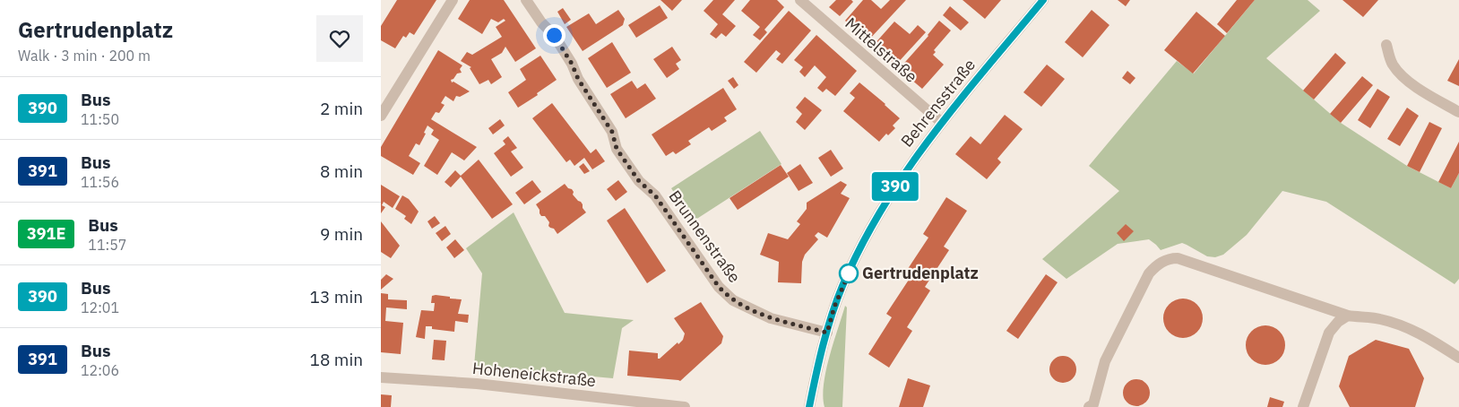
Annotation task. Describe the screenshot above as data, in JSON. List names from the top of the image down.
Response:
{
  "streets": {
    "street": [
      "Mittelstraße",
      "Behrensstraße",
      "Brunnenstraße",
      "Hoheneickstraße"
    ]
  },
  "crossings": [
    ["Mittelstraße", "Behrensstraße"],
    ["Behrensstraße", "Brunnenstraße"]
  ],
  "places": ["Gertrudenplatz"],
  "lines": ["bus line 390"],
  "page": {
    "heading": ["Gertrudenplatz", "Walk · 3 min · 200 m"],
    "on_map": "390",
    "list": [
      {
        "mark": "390",
        "name": "Bus",
        "note": "11:50",
        "value": "2 min"
      },
      {
        "mark": "391",
        "name": "Bus",
        "note": "11:56",
        "value": "8 min"
      },
      {
        "mark": "391E",
        "name": "Bus",
        "note": "11:57",
        "value": "9 min"
      },
      {
        "mark": "390",
        "name": "Bus",
        "note": "12:01",
        "value": "13 min"
      },
      {
        "mark": "391",
        "name": "Bus",
        "note": "12:06",
        "value": "18 min"
      }
    ]
  }
}
